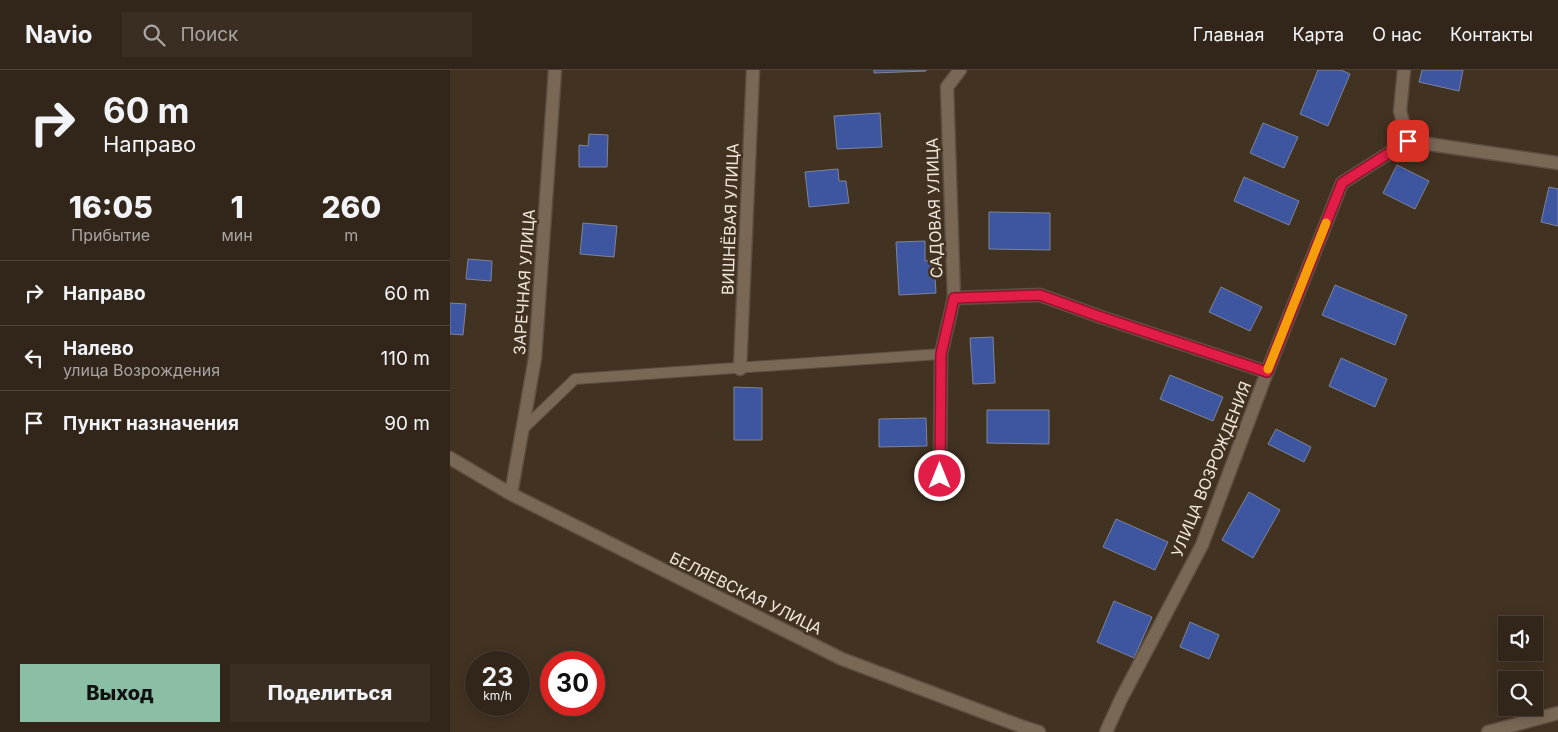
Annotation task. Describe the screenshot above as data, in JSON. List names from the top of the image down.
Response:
{
  "streets": {
    "street": [
      "САДОВАЯ УЛИЦА",
      "ВИШНЁВАЯ УЛИЦА",
      "ЗАРЕЧНАЯ УЛИЦА",
      "УЛИЦА ВОЗРОЖДЕНИЯ",
      "БЕЛЯЕВСКАЯ УЛИЦА"
    ]
  },
  "crossings": [
    ["ЗАРЕЧНАЯ УЛИЦА", "БЕЛЯЕВСКАЯ УЛИЦА"]
  ],
  "page": {
    "header": "Navio",
    "search": "Поиск",
    "nav": [
      "Главная",
      "Карта",
      "О нас",
      "Контакты"
    ],
    "turn": ["60 m", "Направо"],
    "eta": [
      "16:05",
      "Прибытие",
      "1",
      "мин",
      "260",
      "m"
    ],
    "list": [
      {
        "name": "Направо",
        "value": "60 m"
      },
      {
        "name": "Налево",
        "note": "улица Возрождения",
        "value": "110 m"
      },
      {
        "name": "Пункт назначения",
        "value": "90 m"
      }
    ],
    "speed": "23 km/h",
    "limit": "30",
    "buttons": ["Выход", "Поделиться"]
  }
}
